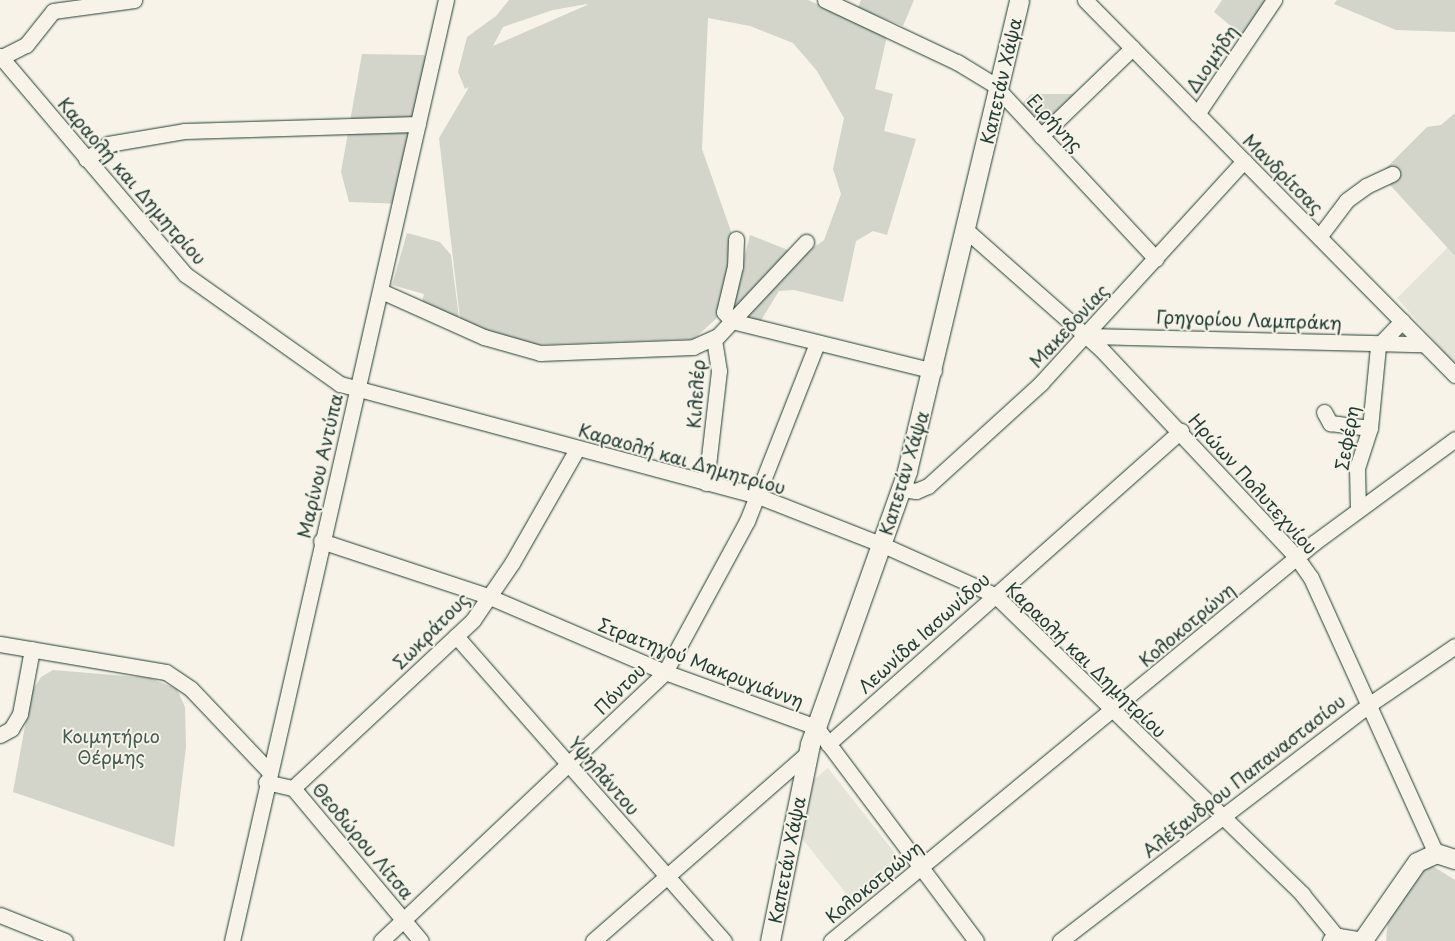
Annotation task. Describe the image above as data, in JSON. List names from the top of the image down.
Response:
{
  "streets": {
    "main road": ["Καπετάν Χάψα"],
    "street": [
      "Διομήδη",
      "Ειρήνης",
      "Μανδρίτσας",
      "Καραολή και Δημητρίου",
      "Γρηγορίου Λαμπράκη",
      "Μακεδονίας",
      "Κιλελέρ",
      "Σεφέρη",
      "Μαρίνου Αντύπα",
      "Ηρώων Πολυτεχνίου",
      "Κολοκοτρώνη",
      "Σωκράτους",
      "Λεωνίδα Ιασωνίδου",
      "Στρατηγού Μακρυγιάννη",
      "Πόντου",
      "Υψηλάντου",
      "Αλέξανδρου Παπαναστασίου",
      "Θεοδώρου Λίτσα"
    ]
  },
  "crossings": [
    ["Διομήδη", "Μανδρίτσας"],
    ["Καπετάν Χάψα", "Ειρήνης"],
    ["Καπετάν Χάψα", "Καραολή και Δημητρίου"],
    ["Καπετάν Χάψα", "Μακεδονίας"],
    ["Καπετάν Χάψα", "Ηρώων Πολυτεχνίου"],
    ["Καπετάν Χάψα", "Στρατηγού Μακρυγιάννη"],
    ["Ειρήνης", "Μακεδονίας"],
    ["Μανδρίτσας", "Γρηγορίου Λαμπράκη"],
    ["Μανδρίτσας", "Μακεδονίας"],
    ["Καραολή και Δημητρίου", "Κιλελέρ"],
    ["Καραολή και Δημητρίου", "Μαρίνου Αντύπα"],
    ["Καραολή και Δημητρίου", "Κολοκοτρώνη"],
    ["Καραολή και Δημητρίου", "Σωκράτους"],
    ["Καραολή και Δημητρίου", "Λεωνίδα Ιασωνίδου"],
    ["Καραολή και Δημητρίου", "Πόντου"],
    ["Καραολή και Δημητρίου", "Αλέξανδρου Παπαναστασίου"],
    ["Γρηγορίου Λαμπράκη", "Μακεδονίας"],
    ["Γρηγορίου Λαμπράκη", "Σεφέρη"],
    ["Γρηγορίου Λαμπράκη", "Ηρώων Πολυτεχνίου"],
    ["Μακεδονίας", "Ηρώων Πολυτεχνίου"],
    ["Σεφέρη", "Κολοκοτρώνη"],
    ["Μαρίνου Αντύπα", "Στρατηγού Μακρυγιάννη"],
    ["Μαρίνου Αντύπα", "Θεοδώρου Λίτσα"],
    ["Ηρώων Πολυτεχνίου", "Κολοκοτρώνη"],
    ["Ηρώων Πολυτεχνίου", "Λεωνίδα Ιασωνίδου"],
    ["Ηρώων Πολυτεχνίου", "Αλέξανδρου Παπαναστασίου"],
    ["Κολοκοτρώνη", "Στρατηγού Μακρυγιάννη"],
    ["Σωκράτους", "Στρατηγού Μακρυγιάννη"],
    ["Σωκράτους", "Υψηλάντου"],
    ["Σωκράτους", "Θεοδώρου Λίτσα"],
    ["Λεωνίδα Ιασωνίδου", "Στρατηγού Μακρυγιάννη"],
    ["Στρατηγού Μακρυγιάννη", "Πόντου"],
    ["Πόντου", "Υψηλάντου"],
    ["Πόντου", "Θεοδώρου Λίτσα"]
  ],
  "parks": ["Κοιμητήριο Θέρμης"]
}
